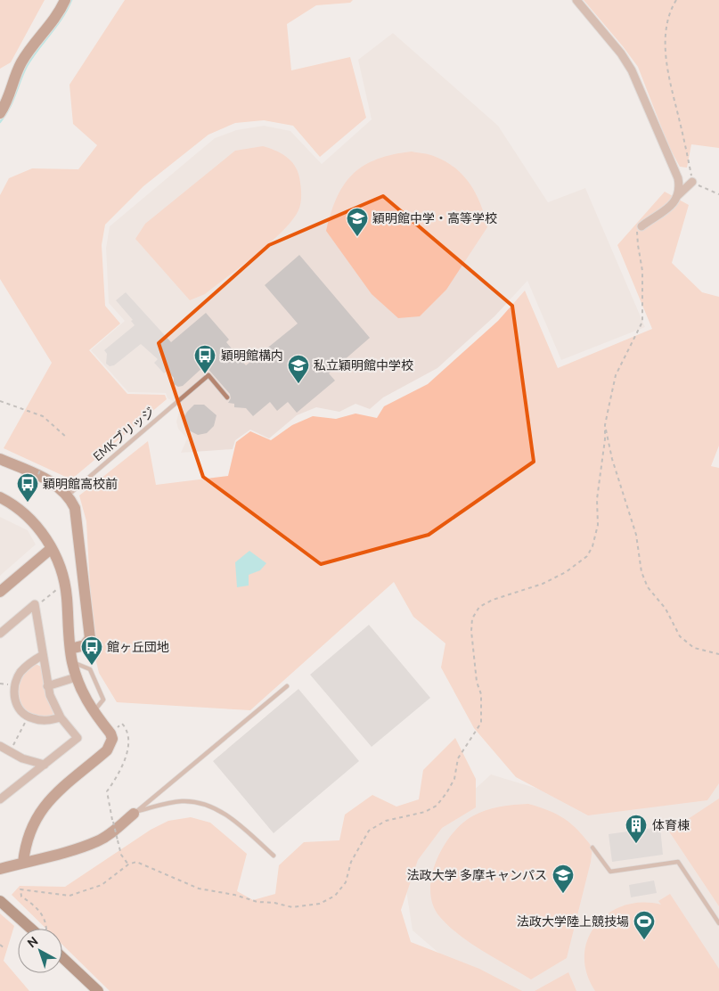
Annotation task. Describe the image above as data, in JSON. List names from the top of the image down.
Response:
{
  "streets": {
    "lane": ["EMKブリッジ"]
  },
  "places": {
    "school or university": ["穎明館中学・高等学校", "私立穎明館中学校", "法政大学 多摩キャンパス"],
    "bus stop": ["穎明館構内", "穎明館高校前", "館ヶ丘団地"],
    "building": ["体育棟"],
    "sports": ["法政大学陸上競技場"]
  },
  "north": "top left"
}
